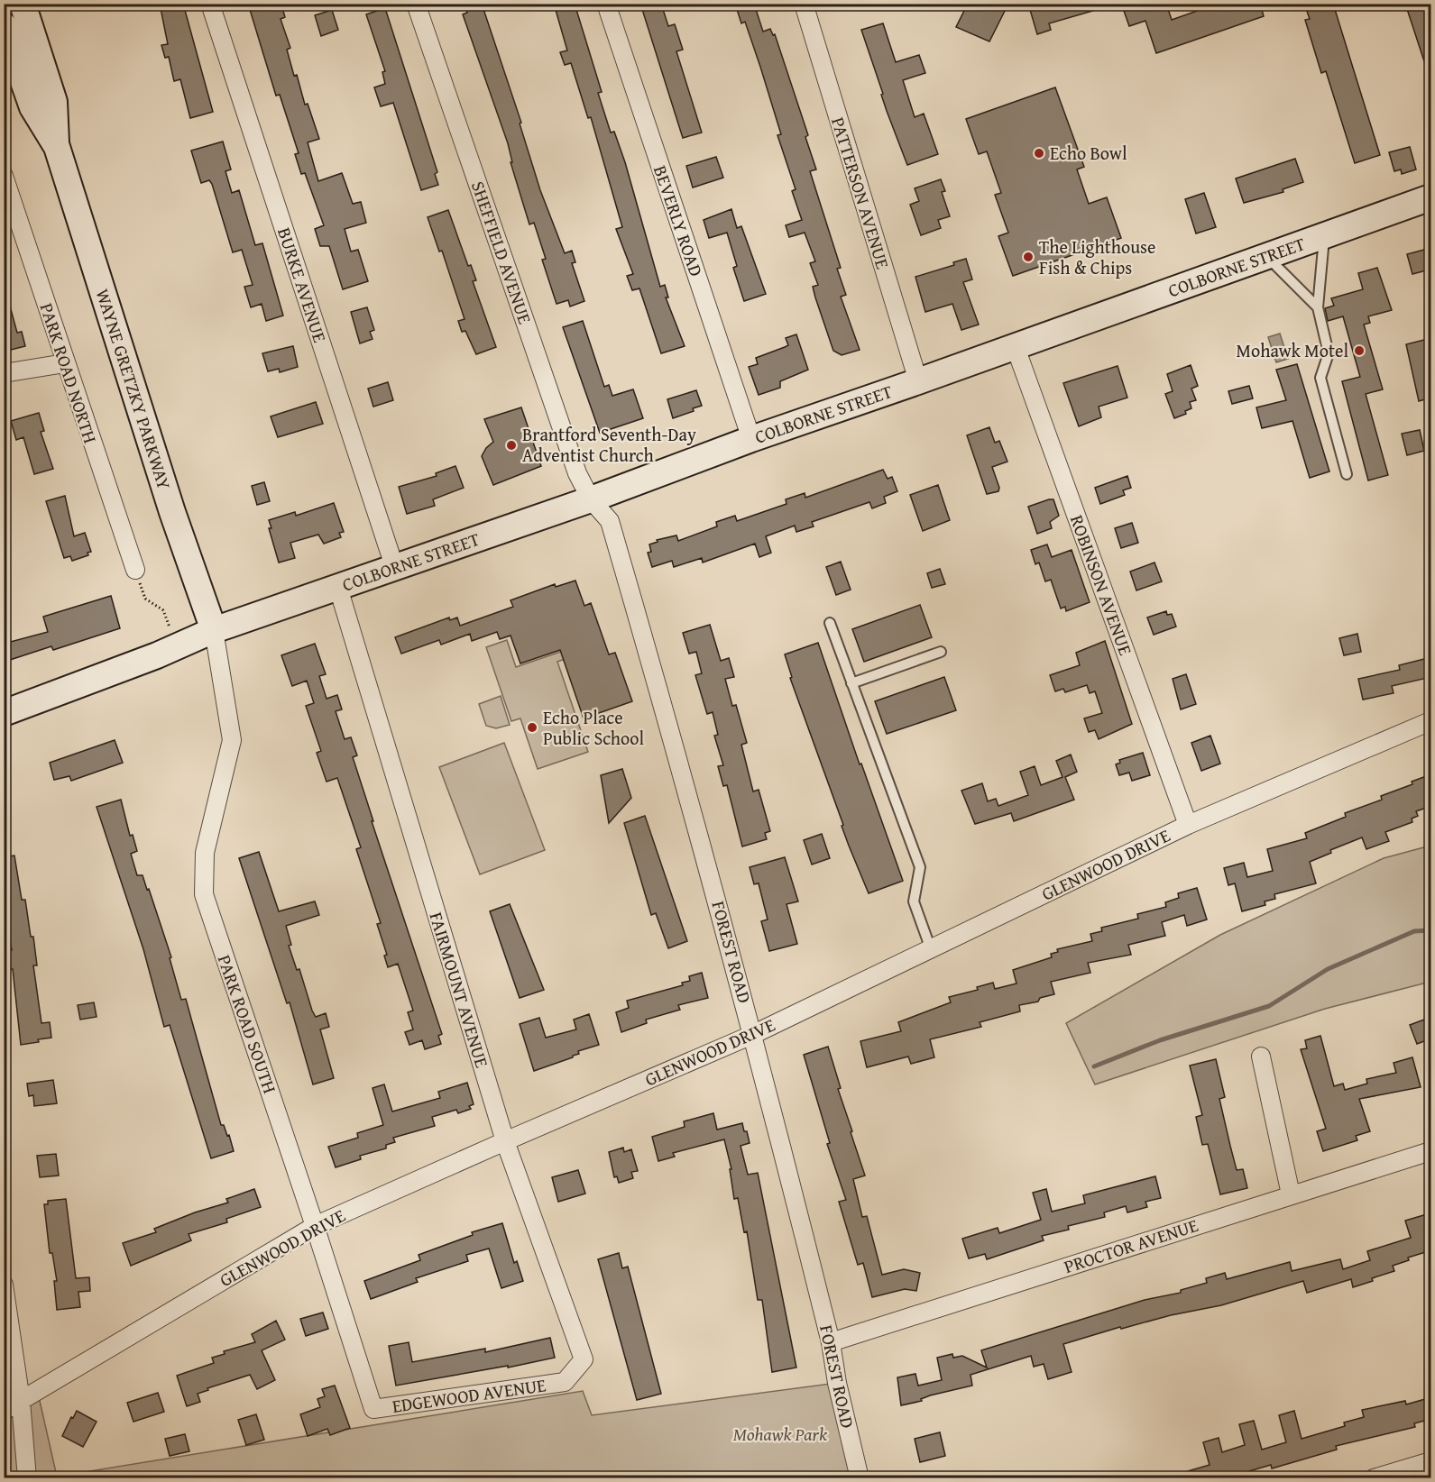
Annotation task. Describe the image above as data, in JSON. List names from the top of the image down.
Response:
{
  "streets": {
    "main road": ["COLBORNE STREET", "WAYNE GRETZKY PARKWAY"],
    "street": [
      "PATTERSON AVENUE",
      "BEVERLY ROAD",
      "SHEFFIELD AVENUE",
      "BURKE AVENUE",
      "PARK ROAD NORTH",
      "ROBINSON AVENUE",
      "GLENWOOD DRIVE",
      "FOREST ROAD",
      "FAIRMOUNT AVENUE",
      "PARK ROAD SOUTH",
      "PROCTOR AVENUE",
      "EDGEWOOD AVENUE"
    ]
  },
  "crossings": [
    ["PATTERSON AVENUE", "COLBORNE STREET"],
    ["BEVERLY ROAD", "COLBORNE STREET"],
    ["SHEFFIELD AVENUE", "COLBORNE STREET"],
    ["SHEFFIELD AVENUE", "FOREST ROAD"],
    ["COLBORNE STREET", "BURKE AVENUE"],
    ["COLBORNE STREET", "WAYNE GRETZKY PARKWAY"],
    ["COLBORNE STREET", "ROBINSON AVENUE"],
    ["COLBORNE STREET", "FOREST ROAD"],
    ["COLBORNE STREET", "FAIRMOUNT AVENUE"],
    ["COLBORNE STREET", "PARK ROAD SOUTH"],
    ["WAYNE GRETZKY PARKWAY", "PARK ROAD SOUTH"],
    ["ROBINSON AVENUE", "GLENWOOD DRIVE"],
    ["GLENWOOD DRIVE", "FOREST ROAD"],
    ["GLENWOOD DRIVE", "FAIRMOUNT AVENUE"],
    ["GLENWOOD DRIVE", "PARK ROAD SOUTH"],
    ["FOREST ROAD", "PROCTOR AVENUE"],
    ["FAIRMOUNT AVENUE", "EDGEWOOD AVENUE"],
    ["PARK ROAD SOUTH", "EDGEWOOD AVENUE"]
  ],
  "parks": ["Mohawk Park"],
  "places": [
    "Echo Bowl",
    "The Lighthouse Fish & Chips",
    "Mohawk Motel",
    "Brantford Seventh-Day Adventist Church",
    "Echo Place Public School"
  ]
}
